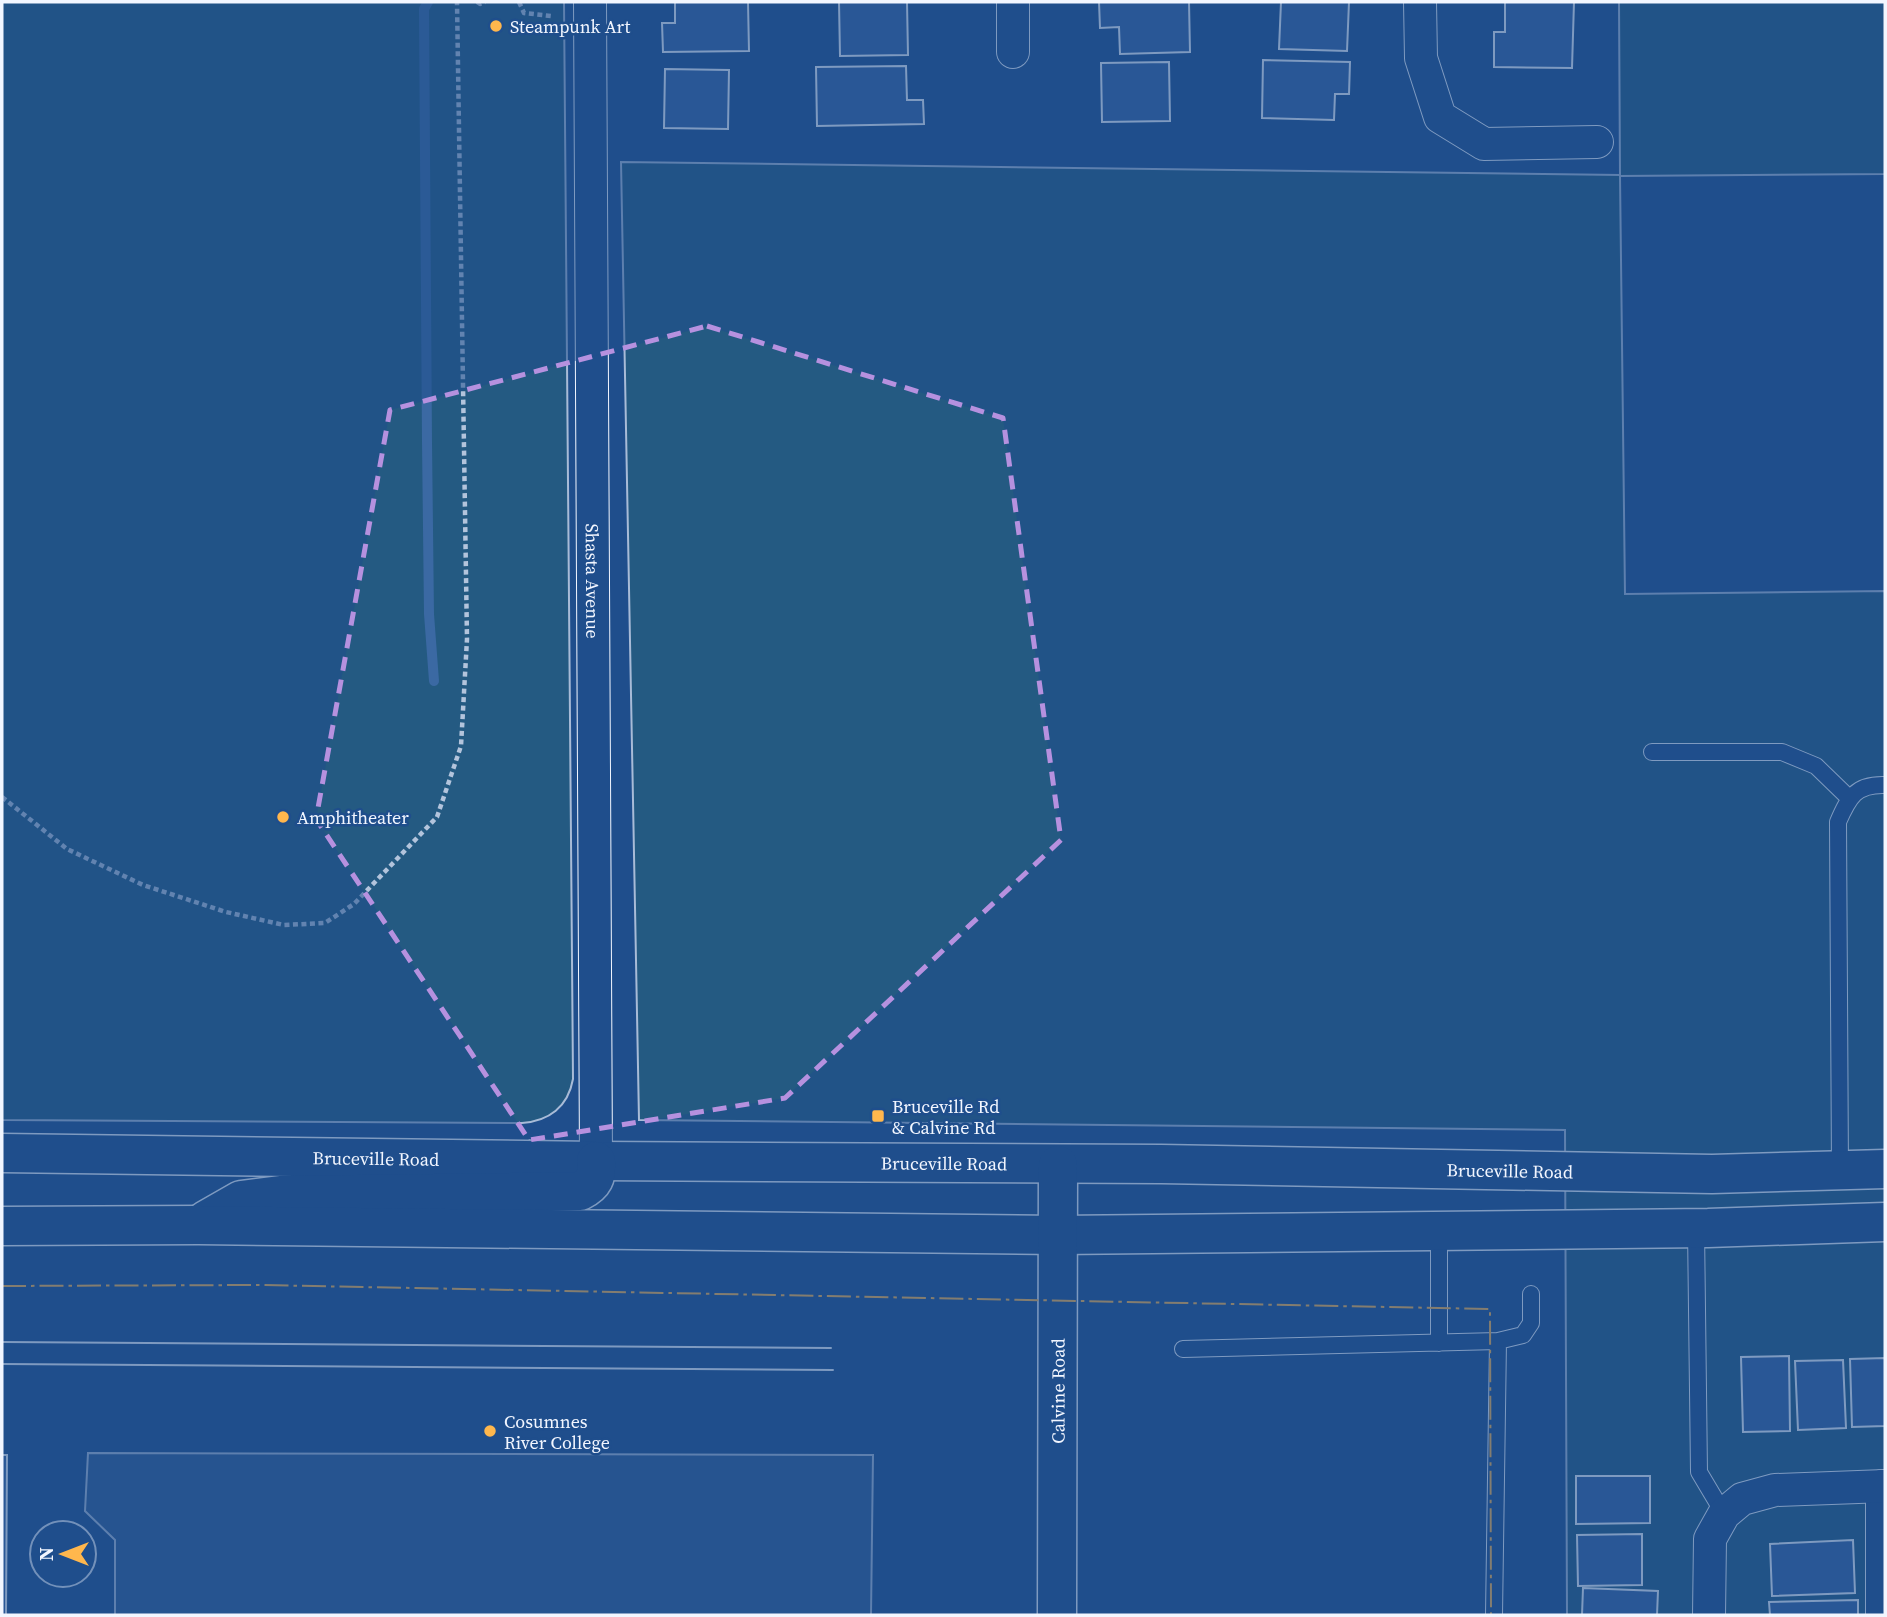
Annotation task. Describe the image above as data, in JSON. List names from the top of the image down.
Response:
{
  "streets": {
    "main road": ["Bruceville Road", "Calvine Road"],
    "street": ["Shasta Avenue"]
  },
  "crossings": [
    ["Shasta Avenue", "Bruceville Road"],
    ["Bruceville Road", "Calvine Road"]
  ],
  "places": {
    "other": ["Steampunk Art", "Amphitheater", "Cosumnes River College"],
    "transit": ["Bruceville Rd & Calvine Rd"]
  },
  "north": "left"
}
